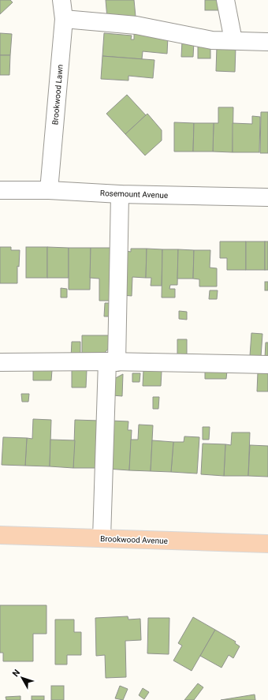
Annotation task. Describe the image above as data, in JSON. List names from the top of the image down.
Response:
{
  "streets": {
    "main road": ["Brookwood Avenue"],
    "street": ["Brookwood Lawn", "Rosemount Avenue"]
  },
  "crossings": [
    ["Brookwood Lawn", "Rosemount Avenue"]
  ],
  "north": "top left"
}
